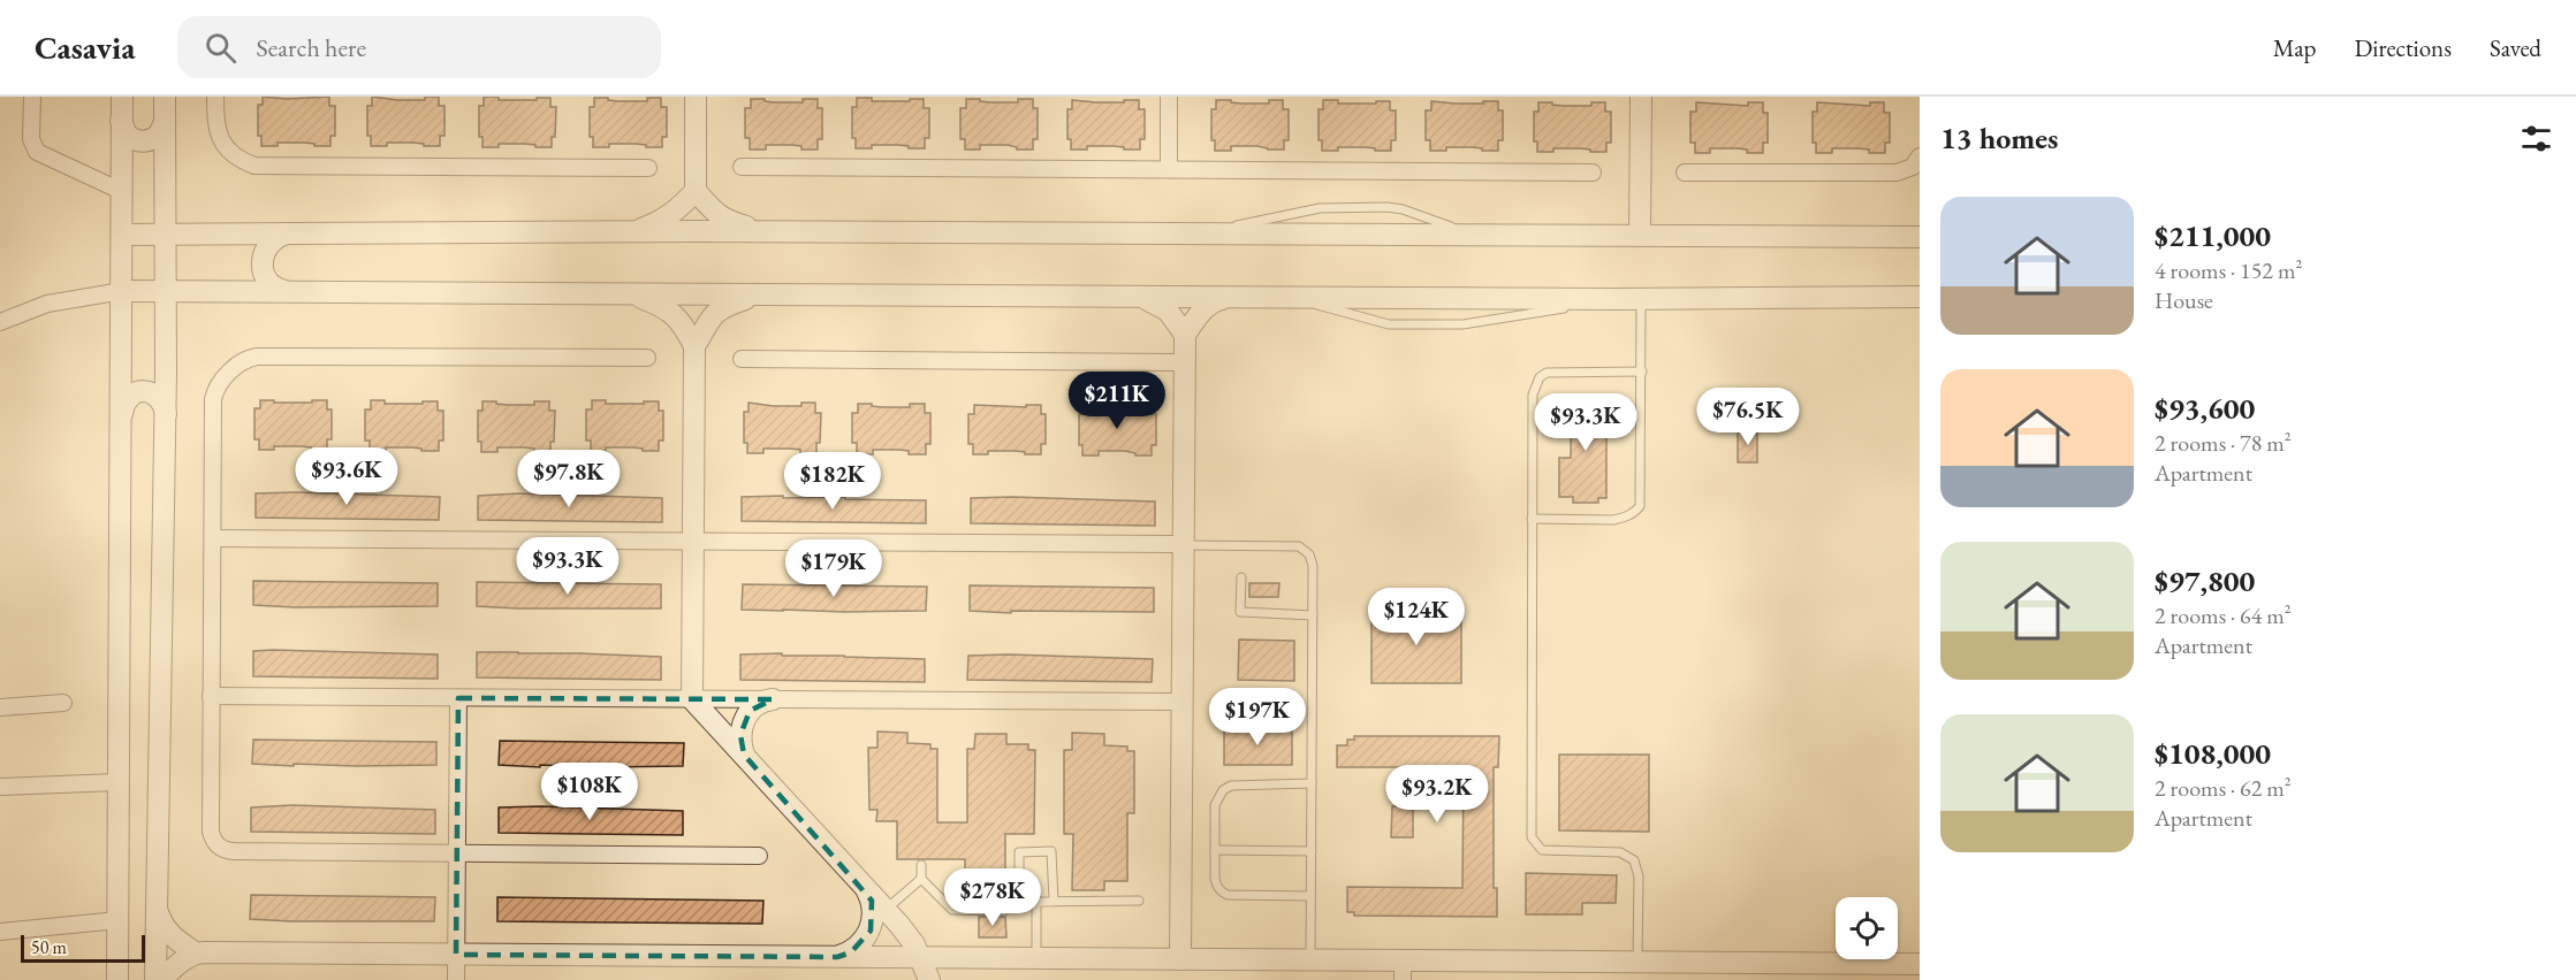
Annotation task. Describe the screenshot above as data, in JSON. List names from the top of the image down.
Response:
{
  "scale_bar": "50 m",
  "page": {
    "header": "Casavia",
    "search": "Search here",
    "nav": ["Map", "Directions", "Saved"],
    "heading": "13 homes",
    "list": [
      {
        "name": "$211,000",
        "note": "4 rooms · 152 m² · House"
      },
      {
        "name": "$93,600",
        "note": "2 rooms · 78 m² · Apartment"
      },
      {
        "name": "$97,800",
        "note": "2 rooms · 64 m² · Apartment"
      },
      {
        "name": "$108,000",
        "note": "2 rooms · 62 m² · Apartment"
      }
    ],
    "price": [
      "$211K",
      "$76.5K",
      "$93.3K",
      "$93.6K",
      "$97.8K",
      "$182K",
      "$93.3K",
      "$179K",
      "$124K",
      "$197K",
      "$108K",
      "$93.2K",
      "$278K"
    ],
    "scale": "50 m"
  }
}
